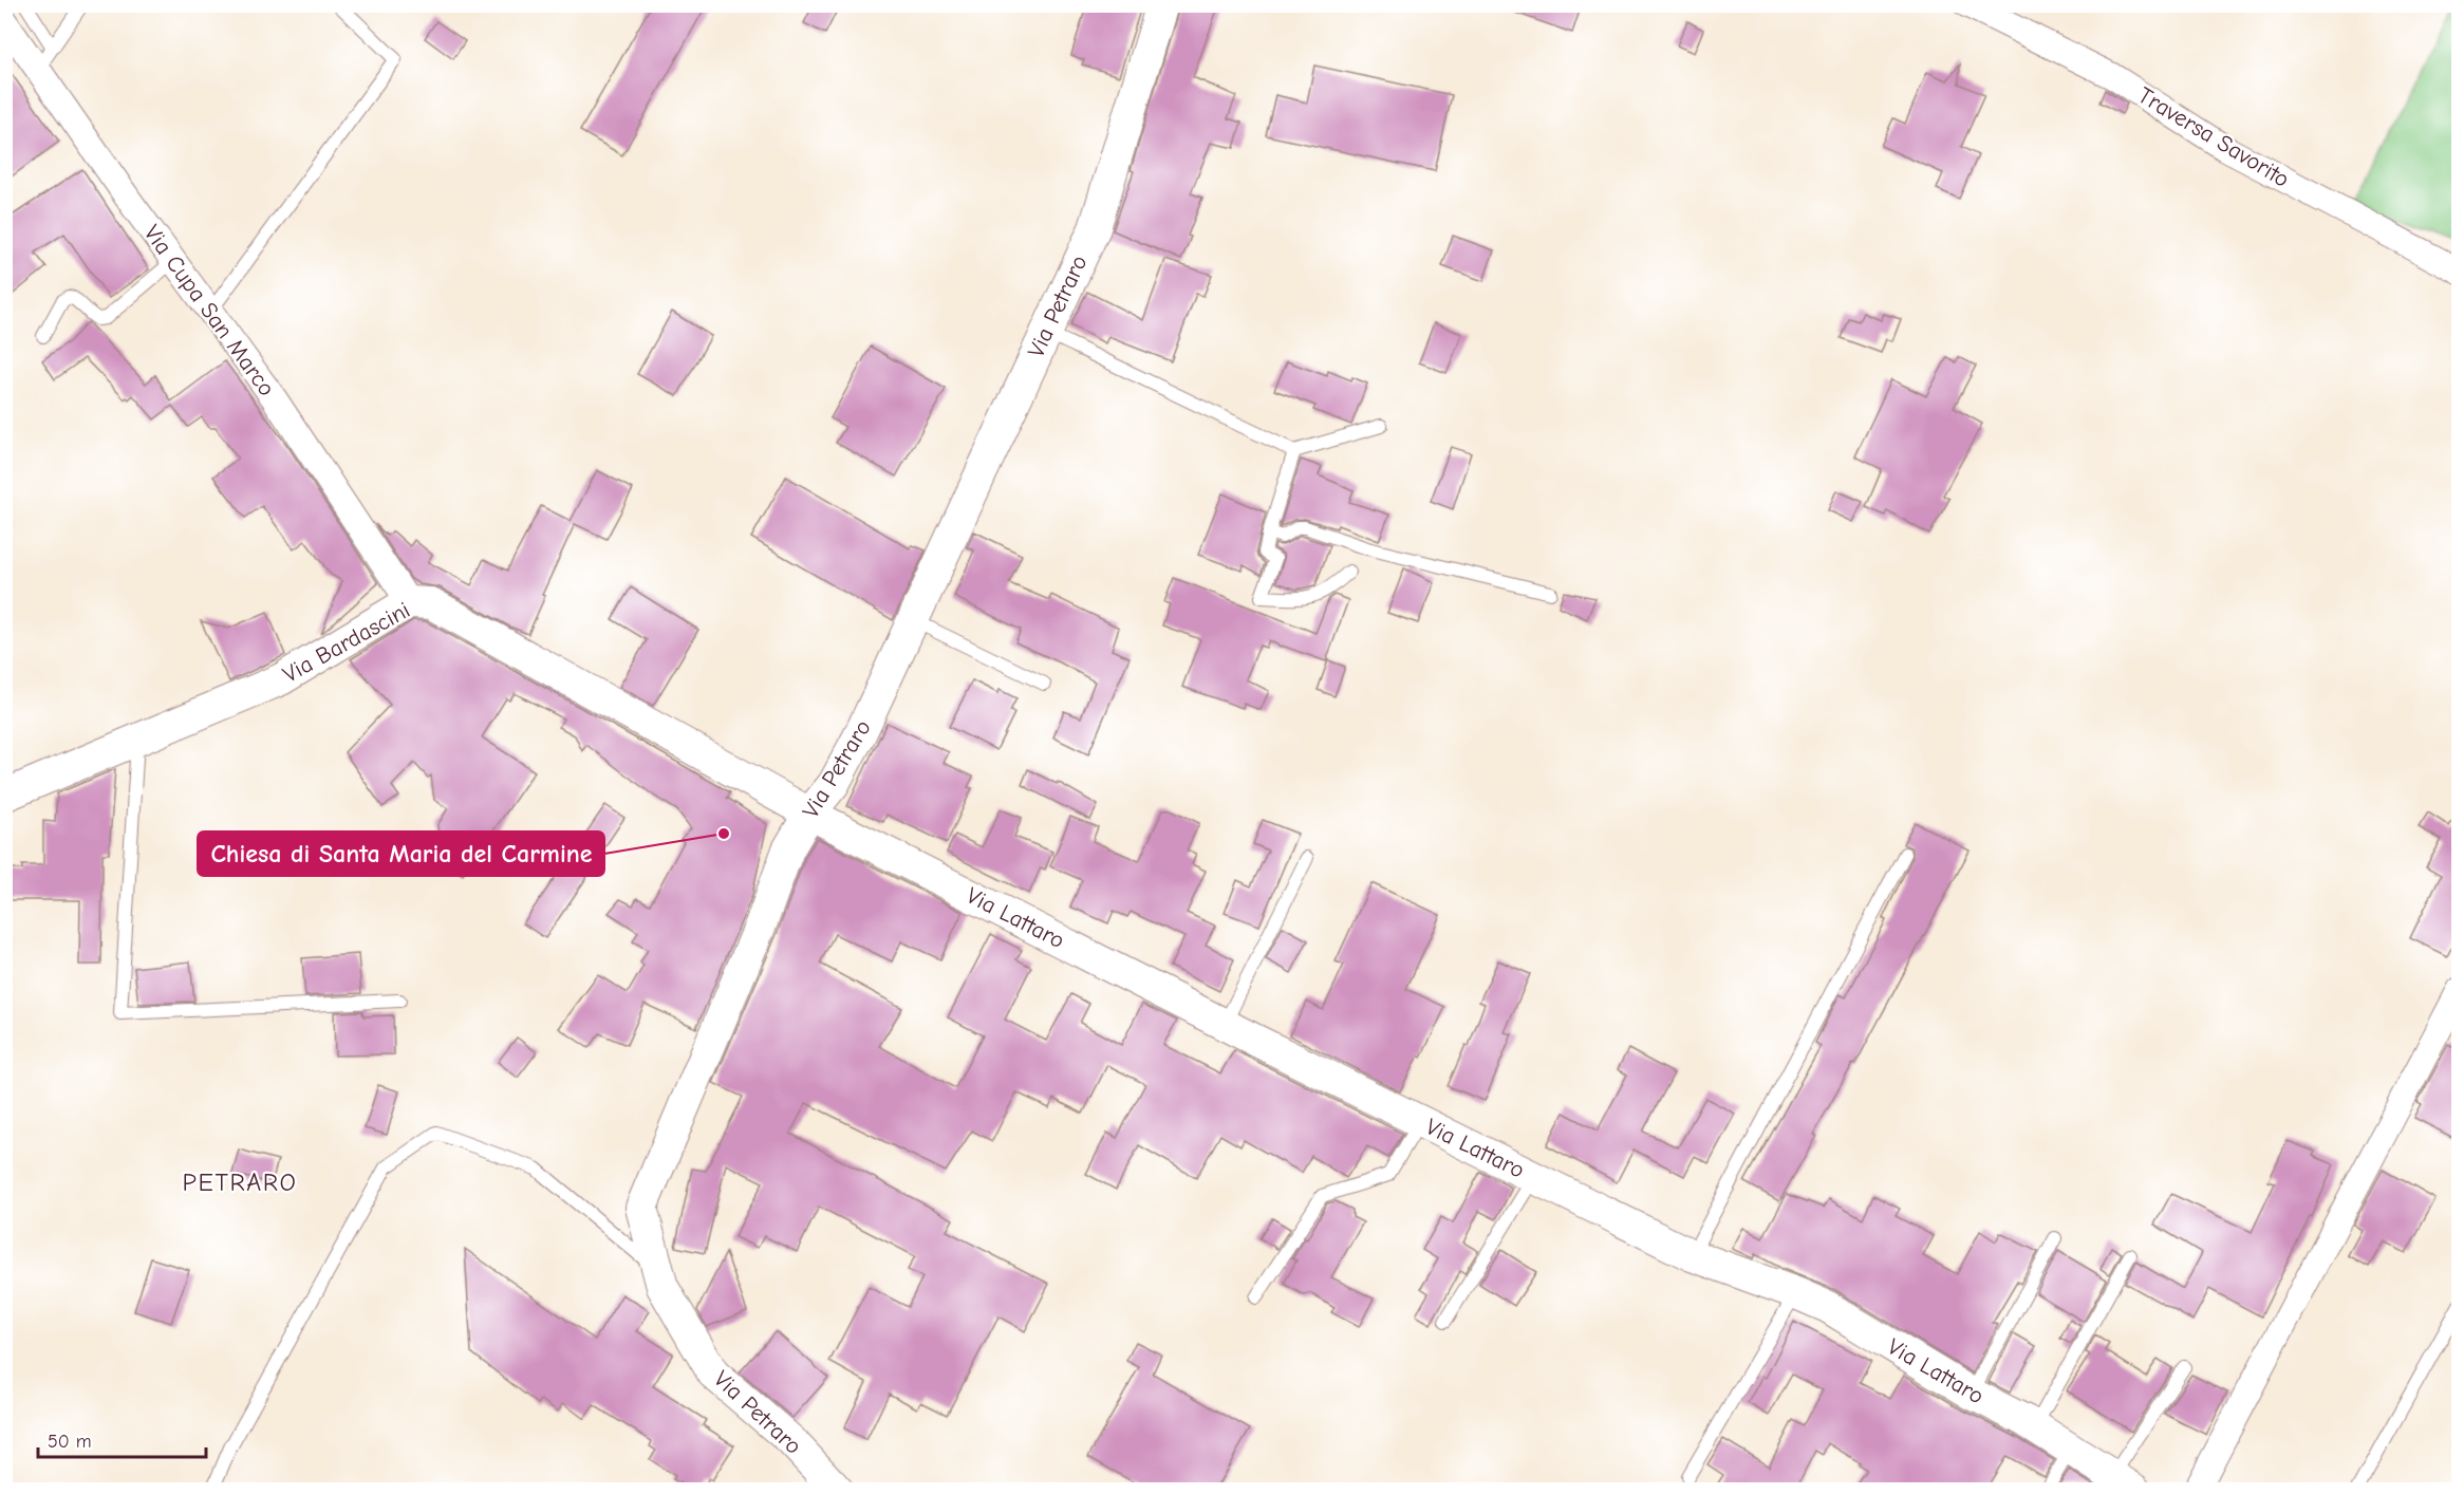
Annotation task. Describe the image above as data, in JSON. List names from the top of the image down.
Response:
{
  "streets": {
    "street": [
      "Traversa Savorito",
      "Via Petraro",
      "Via Cupa San Marco",
      "Via Bardascini",
      "Via Lattaro"
    ]
  },
  "crossings": [
    ["Via Petraro", "Via Bardascini"],
    ["Via Petraro", "Via Lattaro"],
    ["Via Cupa San Marco", "Via Bardascini"],
    ["Via Bardascini", "Via Lattaro"]
  ],
  "districts": ["PETRARO"],
  "places": ["Chiesa di Santa Maria del Carmine"],
  "scale_bar": "50 m"
}
